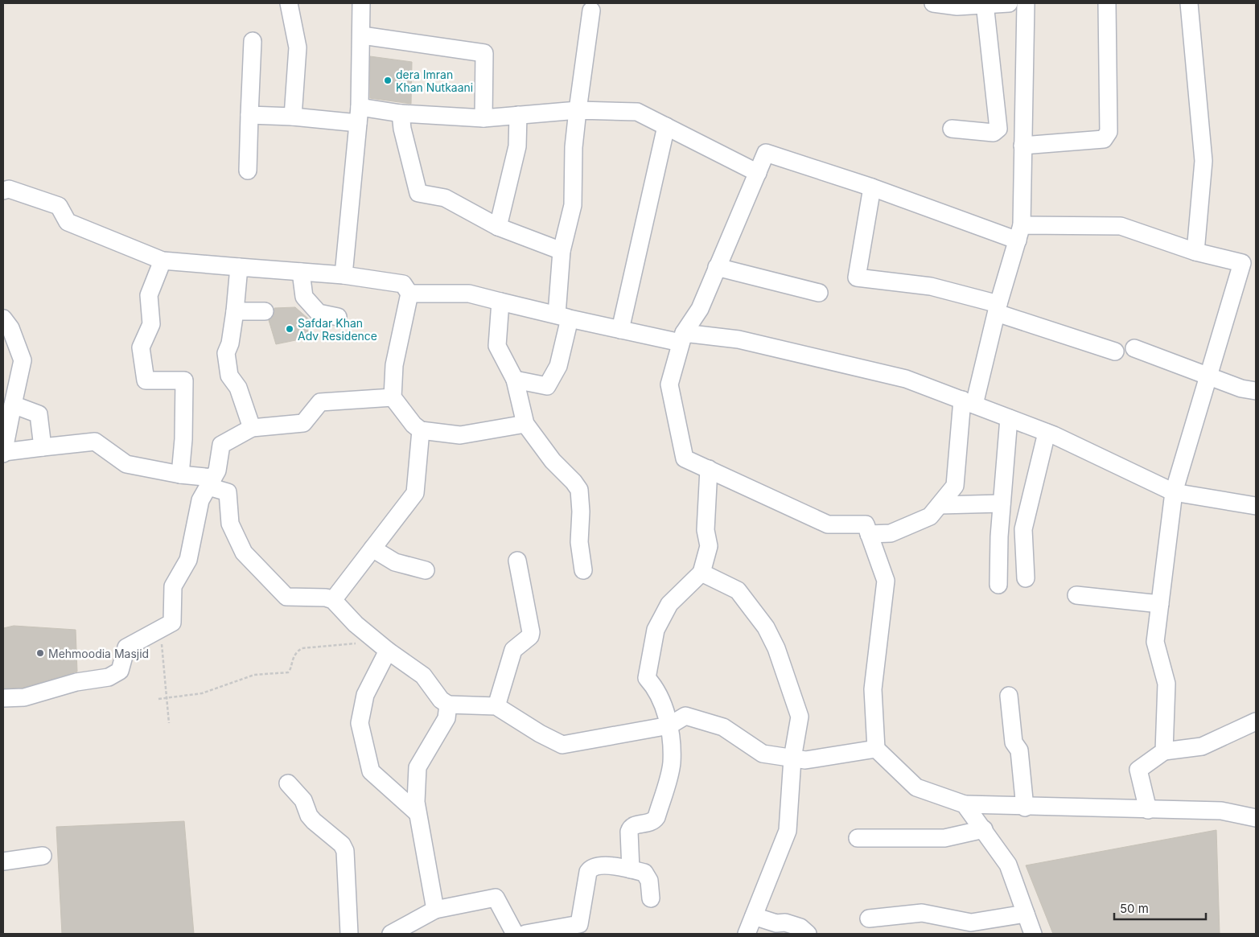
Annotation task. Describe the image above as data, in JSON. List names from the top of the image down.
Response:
{
  "places": ["dera Imran Khan Nutkaani", "Safdar Khan Adv Residence", "Mehmoodia Masjid"],
  "scale_bar": "50 m"
}
